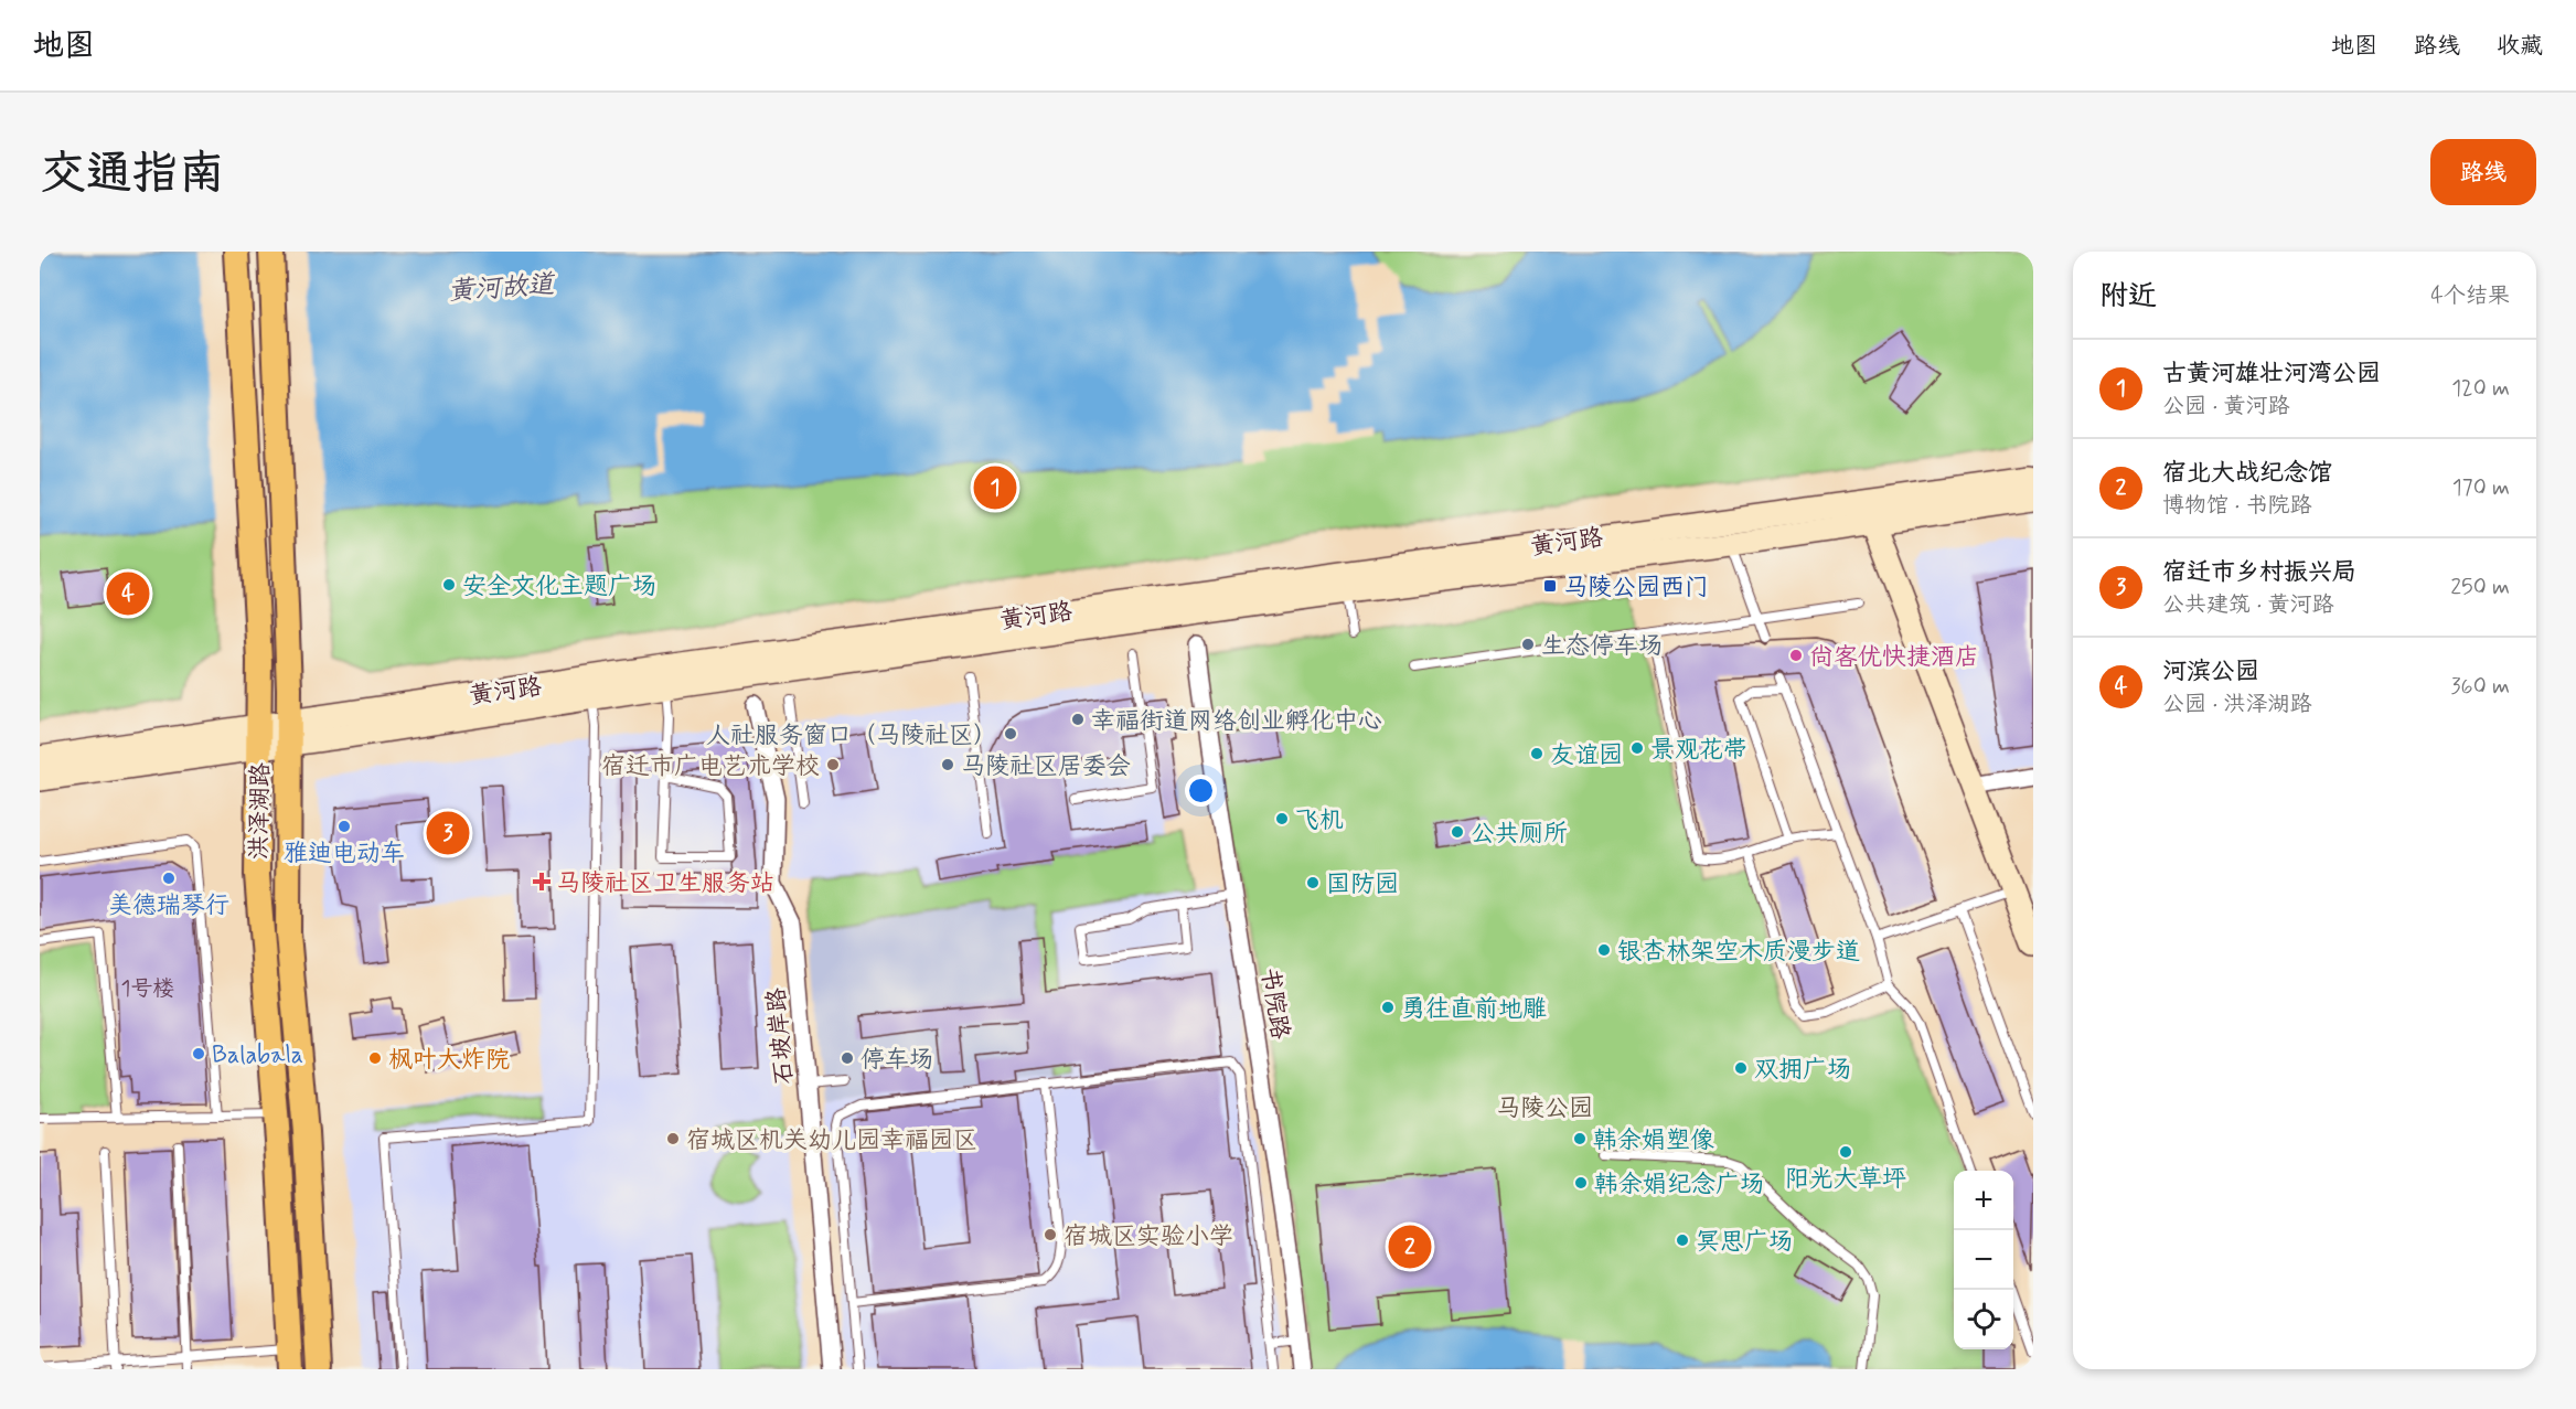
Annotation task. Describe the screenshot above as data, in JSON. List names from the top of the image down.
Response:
{
  "streets": {
    "main road": ["黄河路", "洪泽湖路"],
    "street": ["书院路", "石坡岸路"]
  },
  "crossings": [
    ["黄河路", "洪泽湖路"]
  ],
  "water": ["黄河故道"],
  "parks": ["马陵公园"],
  "places": {
    "other": [
      "安全文化主题广场",
      "生态停车场",
      "尚客优快捷酒店",
      "幸福街道网络创业孵化中心",
      "人社服务窗口（马陵社区）",
      "景观花带",
      "友谊园",
      "宿迁市广电艺术学校",
      "马陵社区居委会",
      "飞机",
      "雅迪电动车",
      "公共厕所",
      "美德瑞琴行",
      "国防园",
      "银杏林架空木质漫步道",
      "勇往直前地雕",
      "Balabala",
      "枫叶大炸院",
      "停车场",
      "双拥广场",
      "宿城区机关幼儿园幸福园区",
      "韩余娟塑像",
      "阳光大草坪",
      "韩余娟纪念广场",
      "宿城区实验小学",
      "冥思广场"
    ],
    "transit": ["马陵公园西门"],
    "health": ["马陵社区卫生服务站"]
  },
  "house_numbers": ["1号楼"],
  "page": {
    "header": "地图",
    "nav": ["地图", "路线", "收藏"],
    "buttons": "路线",
    "title": "交通指南",
    "heading": ["附近", "4个结果"],
    "list": [
      {
        "mark": "1",
        "name": "古黄河雄壮河湾公园",
        "note": "公园 · 黄河路",
        "value": "120 m"
      },
      {
        "mark": "2",
        "name": "宿北大战纪念馆",
        "note": "博物馆 · 书院路",
        "value": "170 m"
      },
      {
        "mark": "3",
        "name": "宿迁市乡村振兴局",
        "note": "公共建筑 · 黄河路",
        "value": "250 m"
      },
      {
        "mark": "4",
        "name": "河滨公园",
        "note": "公园 · 洪泽湖路",
        "value": "360 m"
      }
    ],
    "pins": [
      "1",
      "4",
      "3",
      "2"
    ],
    "map_buttons": ["+", "−"]
  }
}
